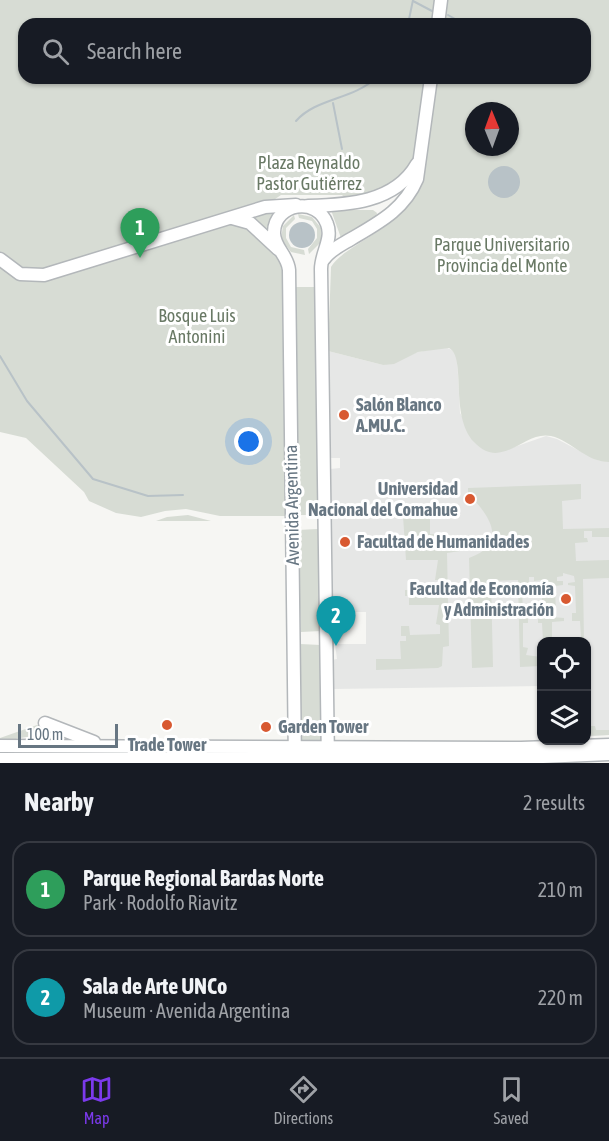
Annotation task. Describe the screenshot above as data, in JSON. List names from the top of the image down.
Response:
{
  "streets": {
    "main road": ["Avenida Argentina"]
  },
  "parks": ["Plaza Reynaldo Pastor Gutiérrez", "Parque Universitario Provincia del Monte", "Bosque Luis Antonini"],
  "places": [
    "Salón Blanco A.MU.C.",
    "Universidad Nacional del Comahue",
    "Facultad de Humanidades",
    "Facultad de Economía y Administración",
    "Trade Tower",
    "Garden Tower"
  ],
  "scale_bar": "100 m",
  "north": "top",
  "page": {
    "search": "Search here",
    "pins": ["1", "2"],
    "scale": "100 m",
    "heading": ["Nearby", "2 results"],
    "list": [
      {
        "mark": "1",
        "name": "Parque Regional Bardas Norte",
        "note": "Park · Rodolfo Riavitz",
        "value": "210 m"
      },
      {
        "mark": "2",
        "name": "Sala de Arte UNCo",
        "note": "Museum · Avenida Argentina",
        "value": "220 m"
      }
    ],
    "nav": ["Map", "Directions", "Saved"]
  }
}
